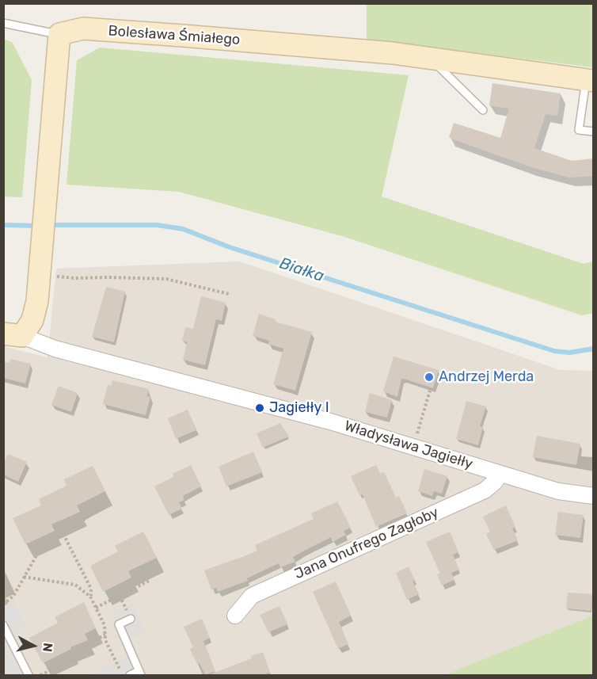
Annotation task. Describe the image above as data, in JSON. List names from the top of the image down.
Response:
{
  "streets": {
    "street": ["Bolesława Śmiałego", "Władysława Jagiełły", "Jana Onufrego Zagłoby"]
  },
  "crossings": [
    ["Władysława Jagiełły", "Jana Onufrego Zagłoby"]
  ],
  "water": ["Białka"],
  "places": ["Andrzej Merda", "Jagiełły I"],
  "north": "right"
}
